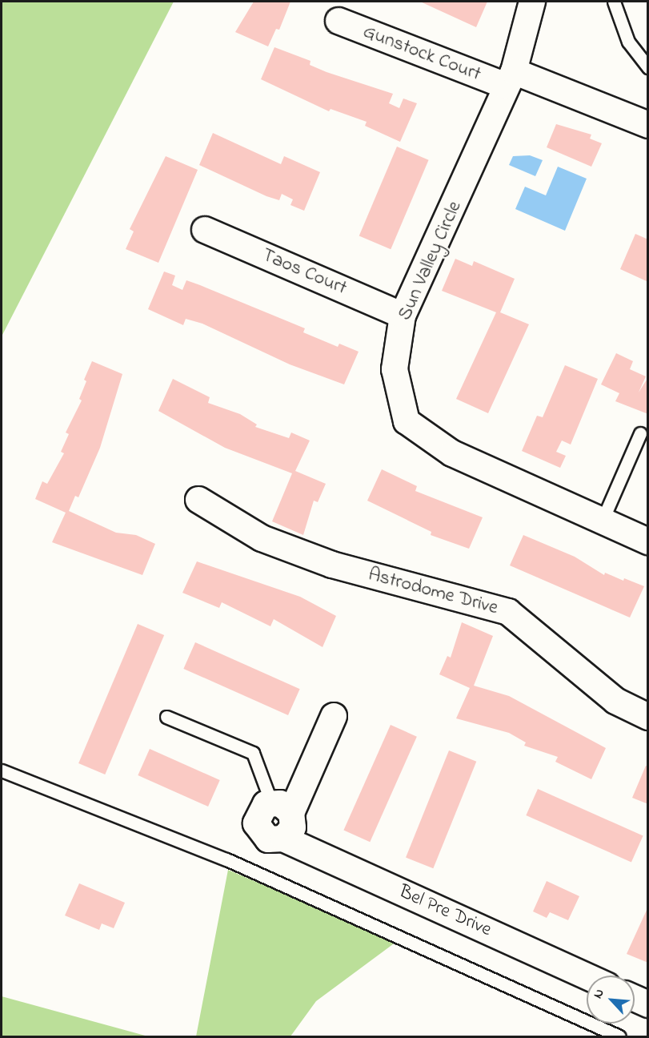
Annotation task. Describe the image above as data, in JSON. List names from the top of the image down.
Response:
{
  "streets": {
    "street": [
      "Gunstock Court",
      "Sun Valley Circle",
      "Taos Court",
      "Astrodome Drive",
      "Bel Pre Drive"
    ]
  },
  "crossings": [
    ["Gunstock Court", "Sun Valley Circle"],
    ["Sun Valley Circle", "Taos Court"]
  ],
  "north": "top left"
}
